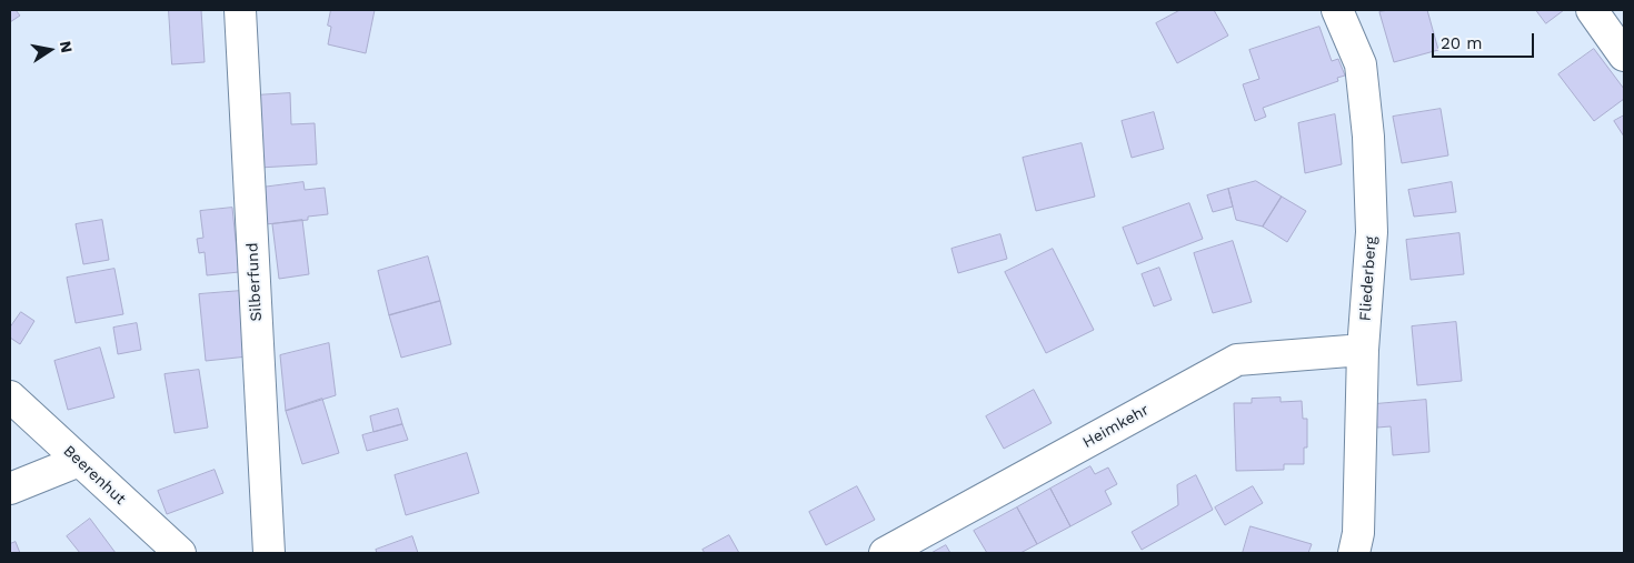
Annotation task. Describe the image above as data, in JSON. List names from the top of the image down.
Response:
{
  "streets": {
    "street": [
      "Fliederberg",
      "Silberfund",
      "Heimkehr",
      "Beerenhut"
    ]
  },
  "crossings": [
    ["Fliederberg", "Heimkehr"]
  ],
  "scale_bar": "20 m",
  "north": "right"
}
